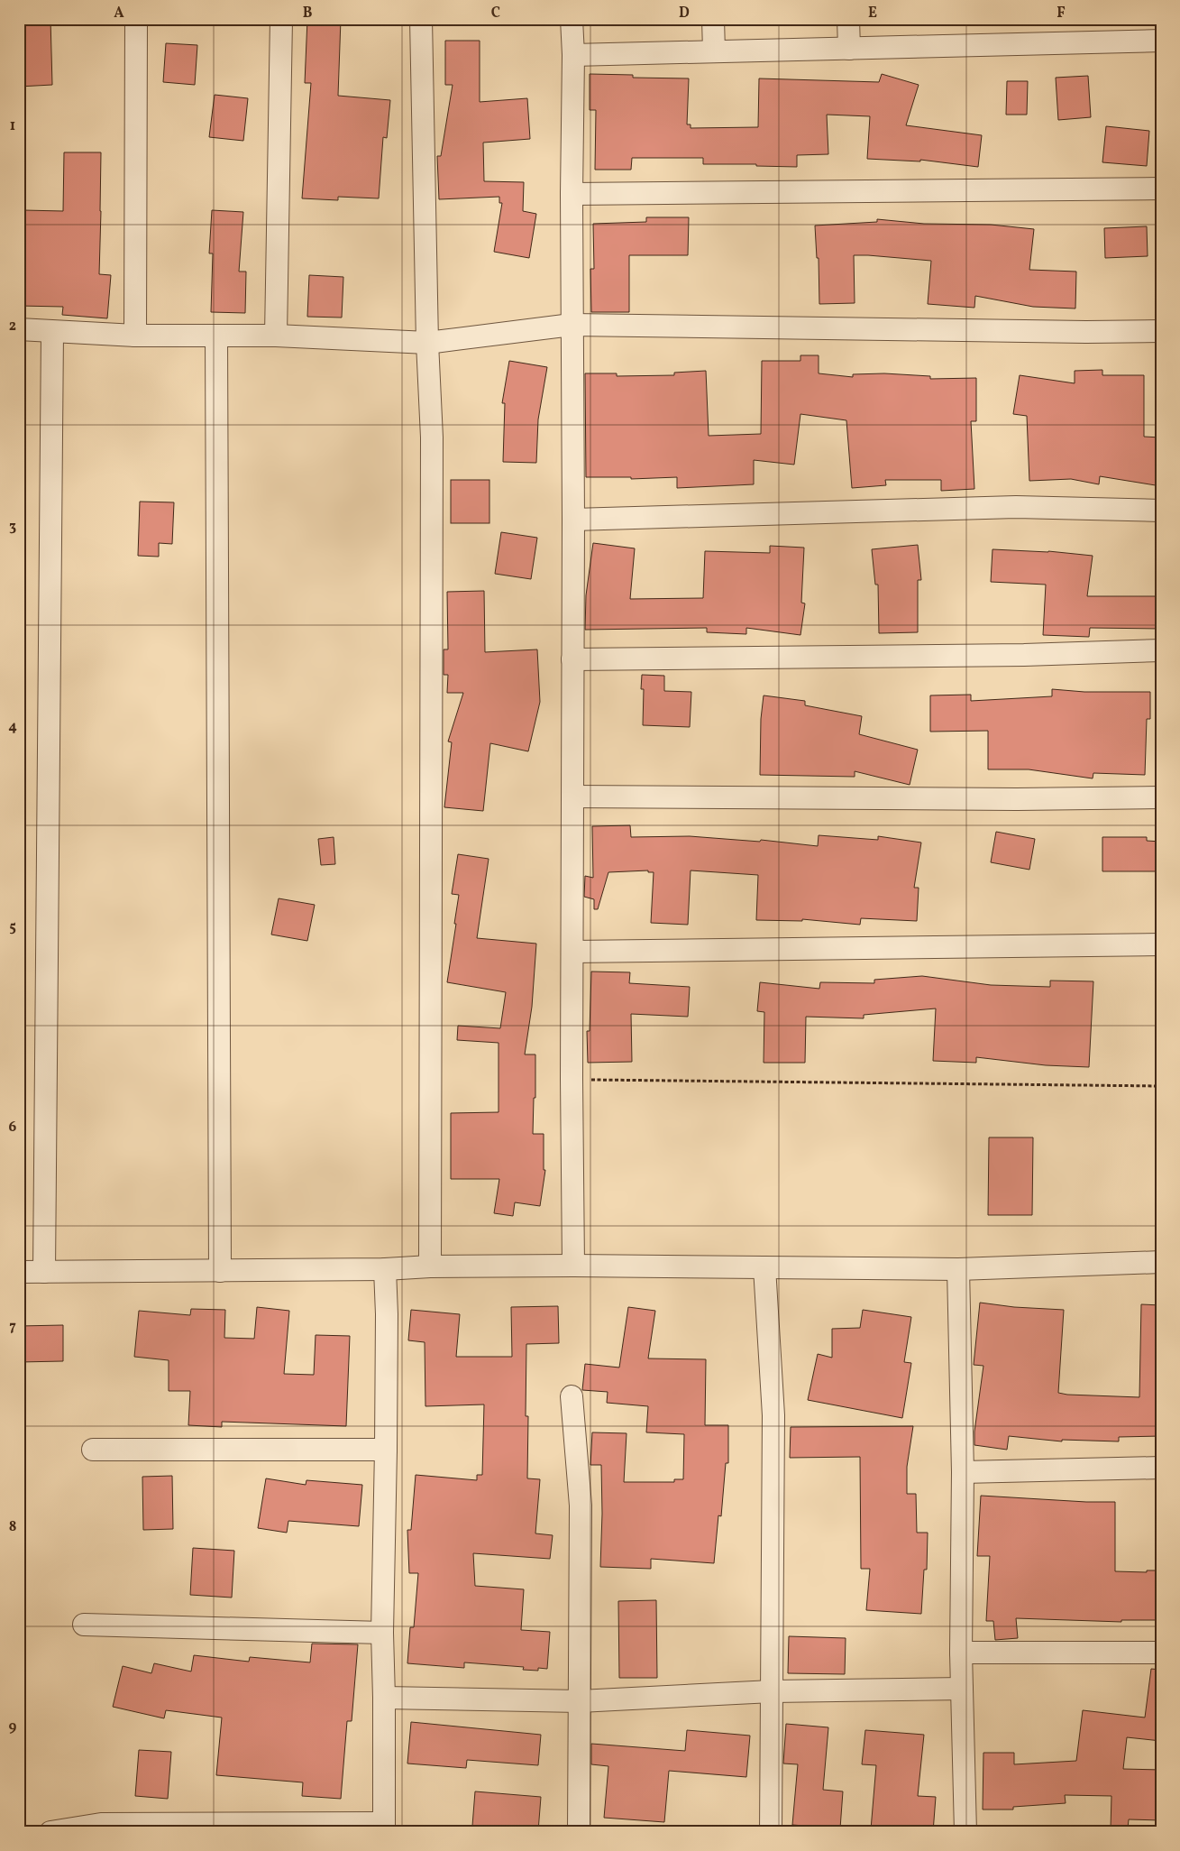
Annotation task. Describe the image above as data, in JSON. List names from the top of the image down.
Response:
{
  "grid": {
    "columns": [
      "A",
      "B",
      "C",
      "D",
      "E",
      "F"
    ],
    "rows": [
      "1",
      "2",
      "3",
      "4",
      "5",
      "6",
      "7",
      "8",
      "9"
    ]
  }
}
